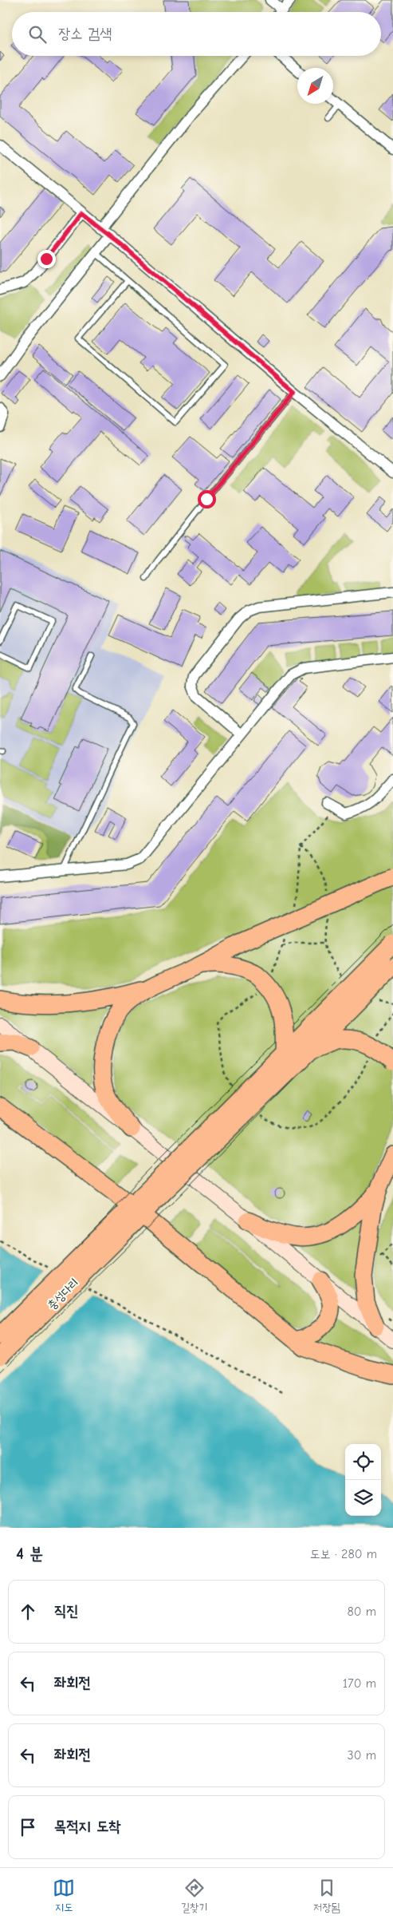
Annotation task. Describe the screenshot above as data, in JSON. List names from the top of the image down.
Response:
{
  "streets": {
    "highway": ["충성다리"]
  },
  "north": "bottom left",
  "page": {
    "search": "장소 검색",
    "heading": ["4 분", "도보 · 280 m"],
    "list": [
      ["직진", "80 m"],
      ["좌회전", "170 m"],
      ["좌회전", "30 m"],
      "목적지 도착"
    ],
    "nav": ["지도", "길찾기", "저장됨"]
  }
}
